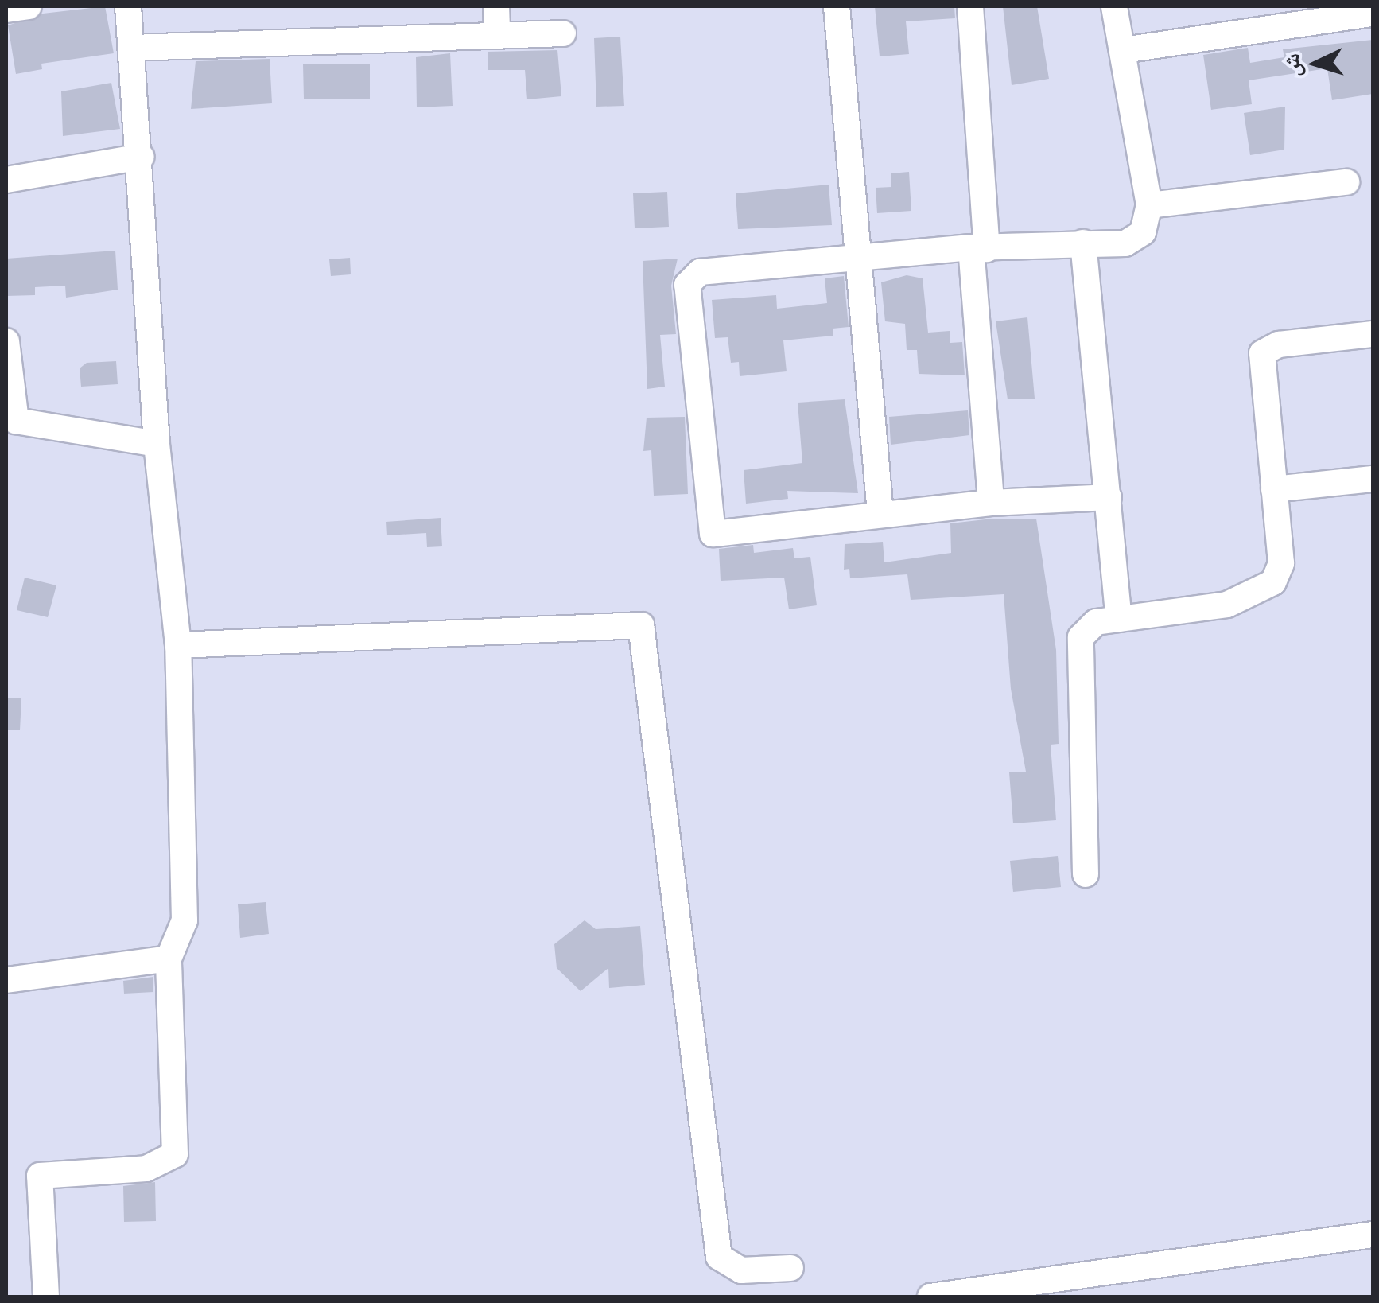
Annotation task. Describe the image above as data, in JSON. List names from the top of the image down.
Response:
{
  "north": "left"
}
